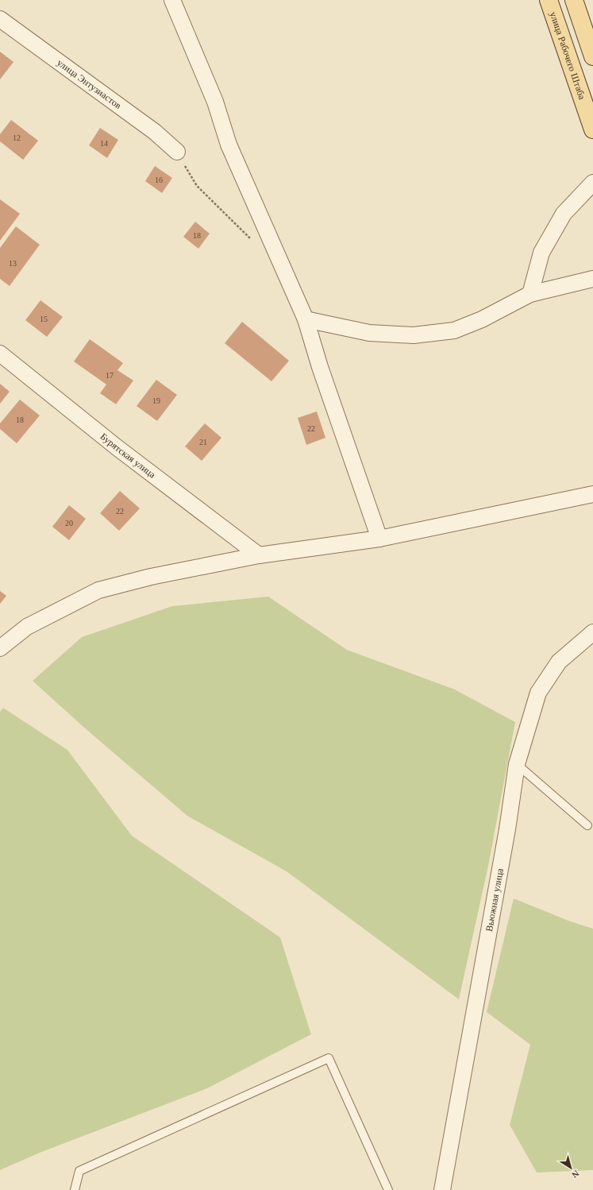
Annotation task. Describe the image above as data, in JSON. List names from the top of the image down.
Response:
{
  "streets": {
    "main road": ["улица Рабочего Штаба"],
    "street": ["улица Энтузиастов", "Бурятская улица", "Вьюжная улица"]
  },
  "house_numbers": [
    "12",
    "14",
    "16",
    "18",
    "13",
    "15",
    "17",
    "19",
    "18",
    "22",
    "21",
    "22",
    "20"
  ],
  "north": "bottom right"
}
